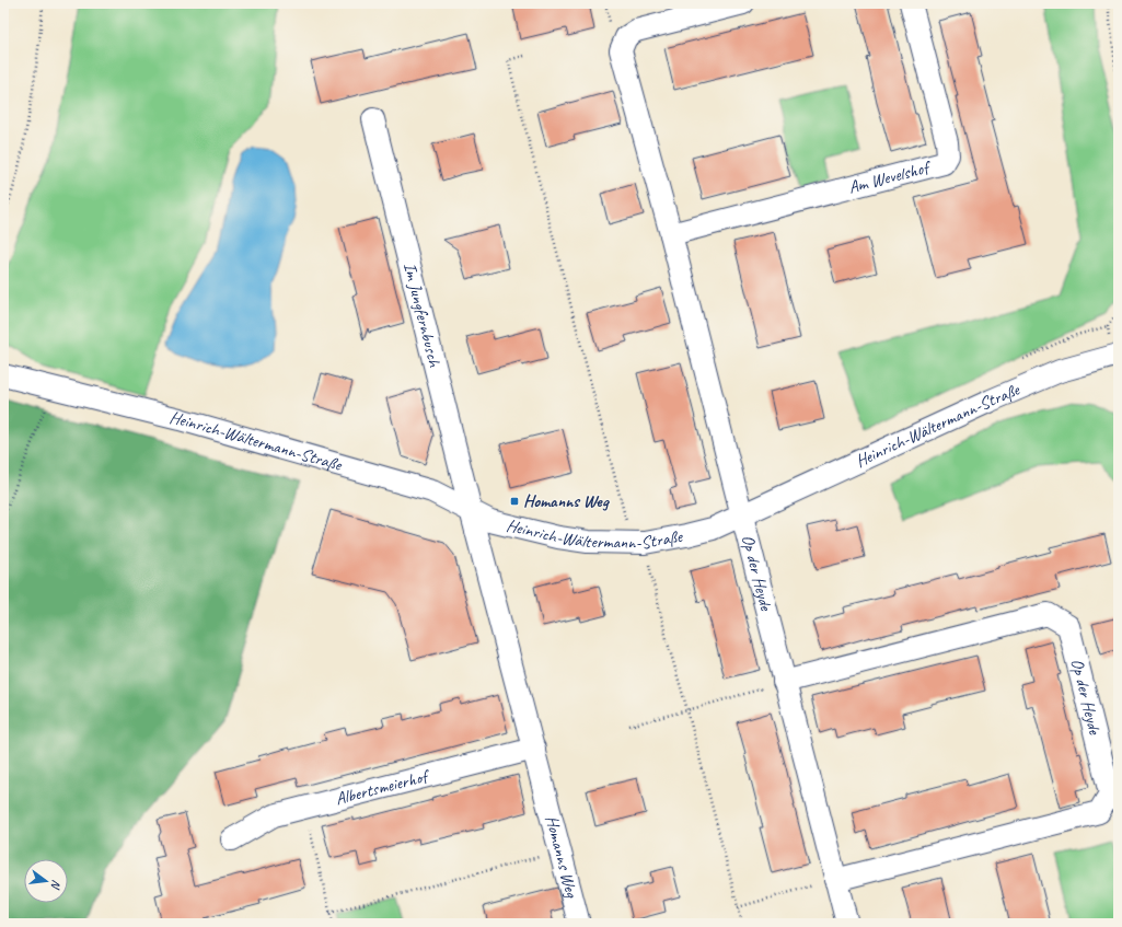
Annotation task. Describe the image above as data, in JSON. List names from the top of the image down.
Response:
{
  "streets": {
    "street": [
      "Am Wevelshof",
      "Im Jungfernbusch",
      "Heinrich-Wältermann-Straße",
      "Op der Heyde",
      "Albertsmeierhof",
      "Homanns Weg"
    ]
  },
  "crossings": [
    ["Im Jungfernbusch", "Heinrich-Wältermann-Straße"],
    ["Im Jungfernbusch", "Homanns Weg"],
    ["Heinrich-Wältermann-Straße", "Op der Heyde"],
    ["Heinrich-Wältermann-Straße", "Homanns Weg"],
    ["Albertsmeierhof", "Homanns Weg"]
  ],
  "places": {
    "transit": ["Homanns Weg"]
  },
  "north": "right"
}
